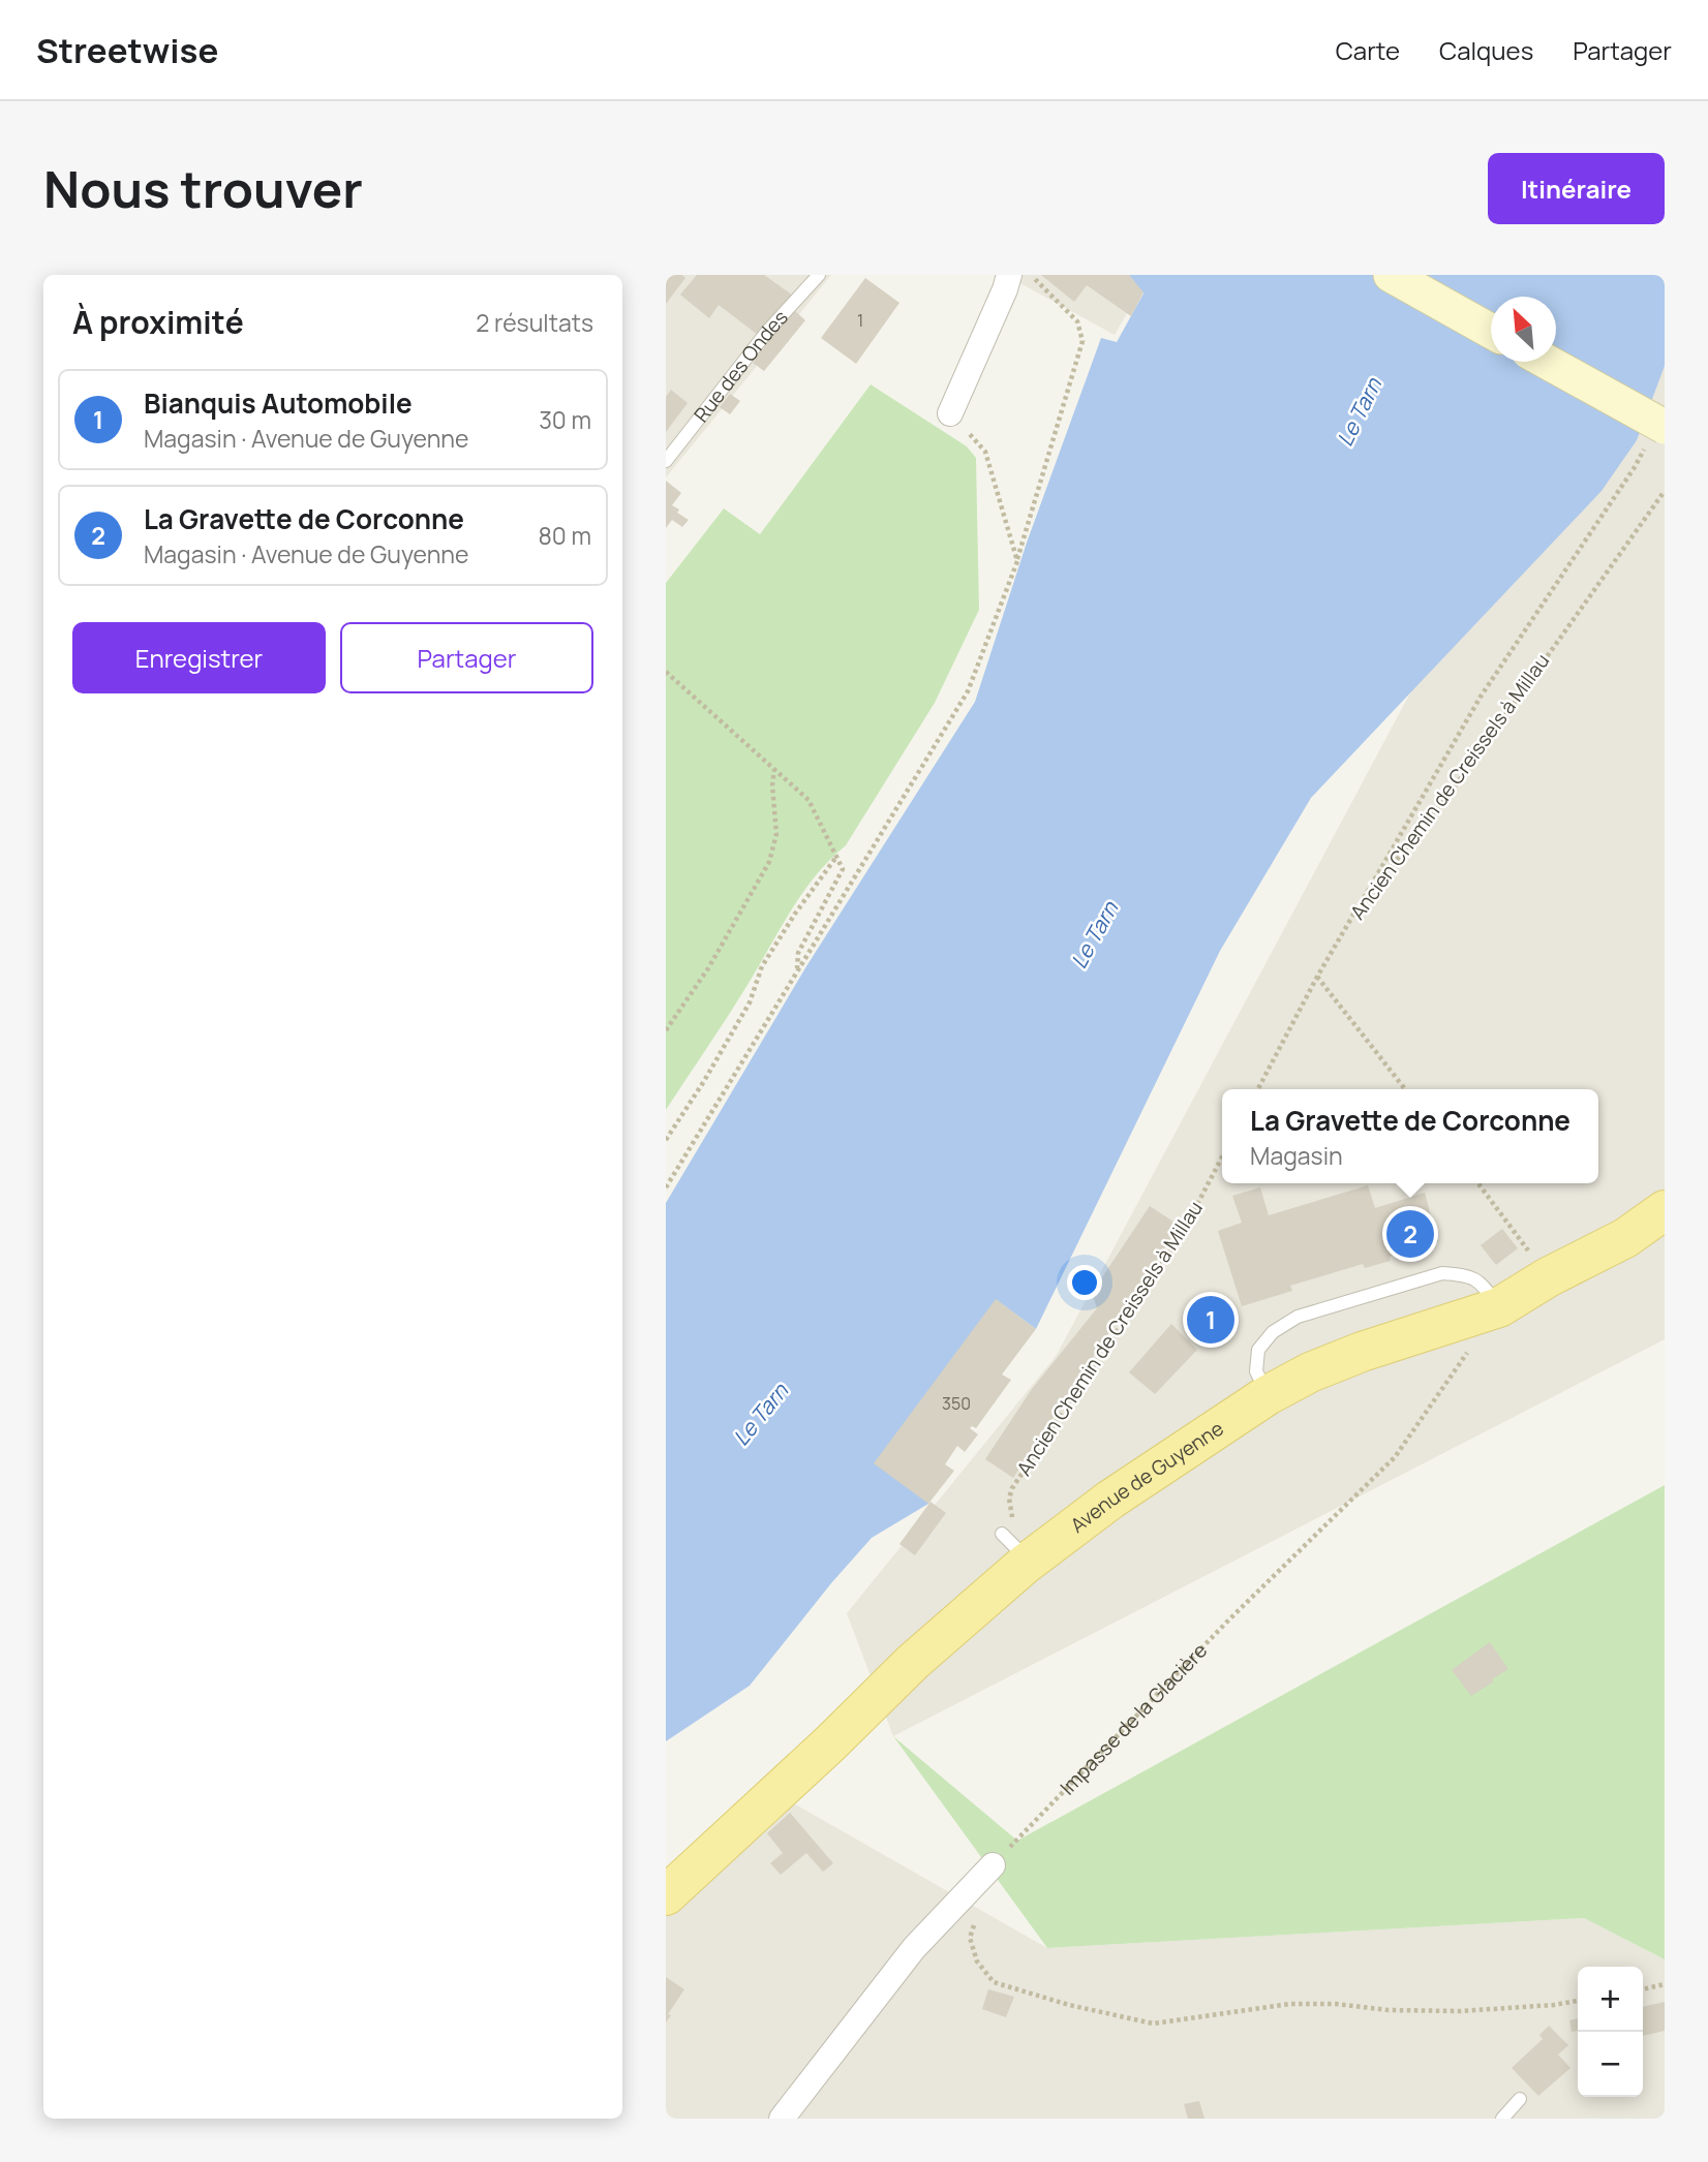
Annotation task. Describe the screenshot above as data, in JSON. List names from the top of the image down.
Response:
{
  "streets": {
    "main road": ["Avenue de Guyenne"],
    "lane": ["Rue des Ondes"],
    "path": ["Ancien Chemin de Creissels à Millau", "Impasse de la Glacière"]
  },
  "crossings": [
    ["Ancien Chemin de Creissels à Millau", "Avenue de Guyenne"],
    ["Avenue de Guyenne", "Impasse de la Glacière"]
  ],
  "water": ["Le Tarn"],
  "house_numbers": ["1", "350"],
  "north": "top left",
  "page": {
    "header": "Streetwise",
    "nav": ["Carte", "Calques", "Partager"],
    "buttons": [
      "Itinéraire",
      ["Enregistrer", "Partager"]
    ],
    "title": "Nous trouver",
    "heading": ["À proximité", "2 résultats"],
    "list": [
      {
        "mark": "1",
        "name": "Bianquis Automobile",
        "note": "Magasin · Avenue de Guyenne",
        "value": "30 m"
      },
      {
        "mark": "2",
        "name": "La Gravette de Corconne",
        "note": "Magasin · Avenue de Guyenne",
        "value": "80 m"
      }
    ],
    "popup": ["La Gravette de Corconne", "Magasin"],
    "pins": ["2", "1"],
    "map_buttons": ["+", "−"]
  }
}
